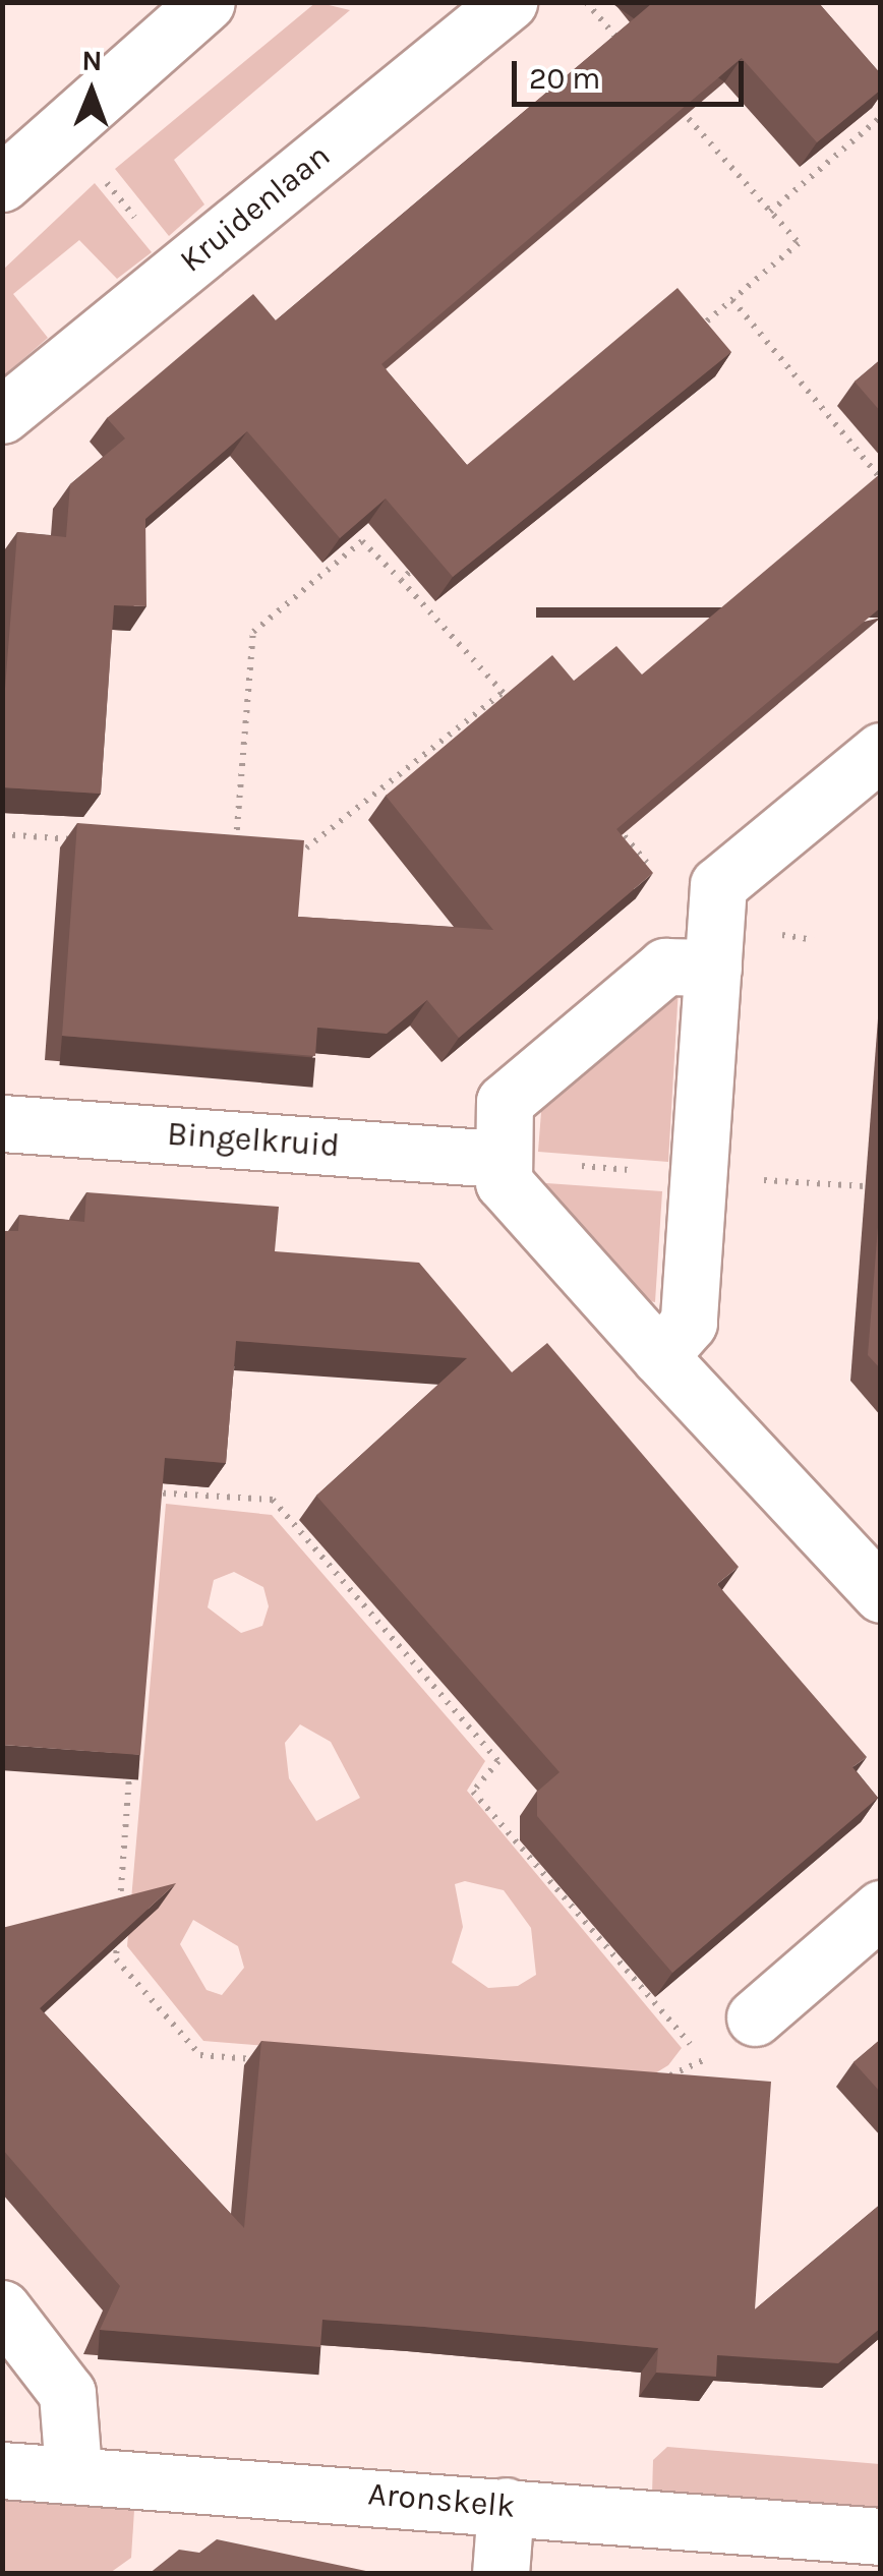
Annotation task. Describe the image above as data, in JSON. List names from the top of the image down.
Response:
{
  "streets": {
    "street": ["Kruidenlaan", "Bingelkruid", "Aronskelk"]
  },
  "scale_bar": "20 m",
  "north": "top"
}
